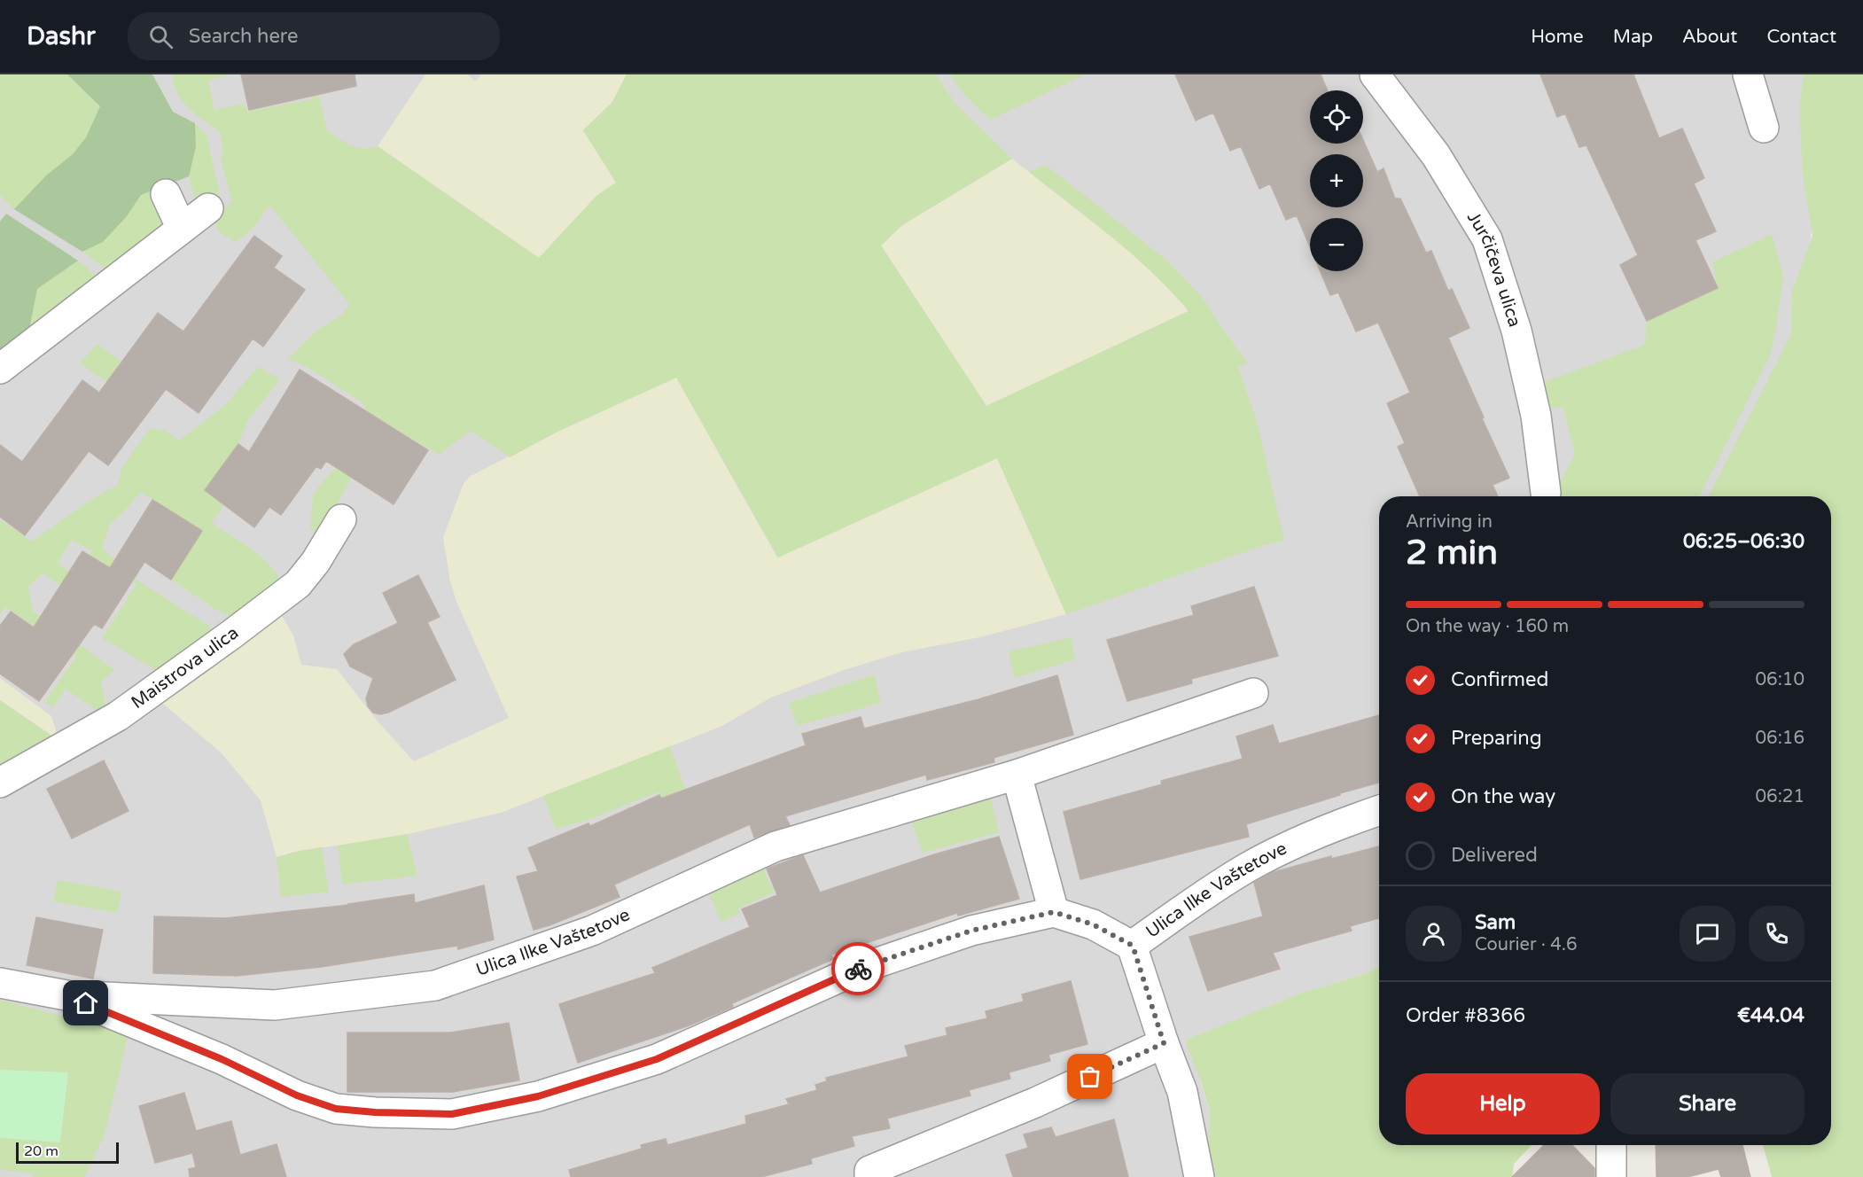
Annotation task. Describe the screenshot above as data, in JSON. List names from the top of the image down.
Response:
{
  "streets": {
    "street": ["Jurčičeva ulica", "Maistrova ulica", "Ulica Ilke Vaštetove"]
  },
  "scale_bar": "20 m",
  "page": {
    "header": "Dashr",
    "search": "Search here",
    "nav": [
      "Home",
      "Map",
      "About",
      "Contact"
    ],
    "map_buttons": ["+", "−"],
    "heading": ["2 min", "Arriving in", "06:25–06:30"],
    "panel": [
      "Sam",
      "Courier · 4.6",
      "Order #8366",
      "€44.04"
    ],
    "bar": "On the way · 160 m",
    "list": [
      ["Confirmed", "06:10"],
      ["Preparing", "06:16"],
      ["On the way", "06:21"],
      "Delivered"
    ],
    "buttons": ["Help", "Share"],
    "scale": "20 m"
  }
}
